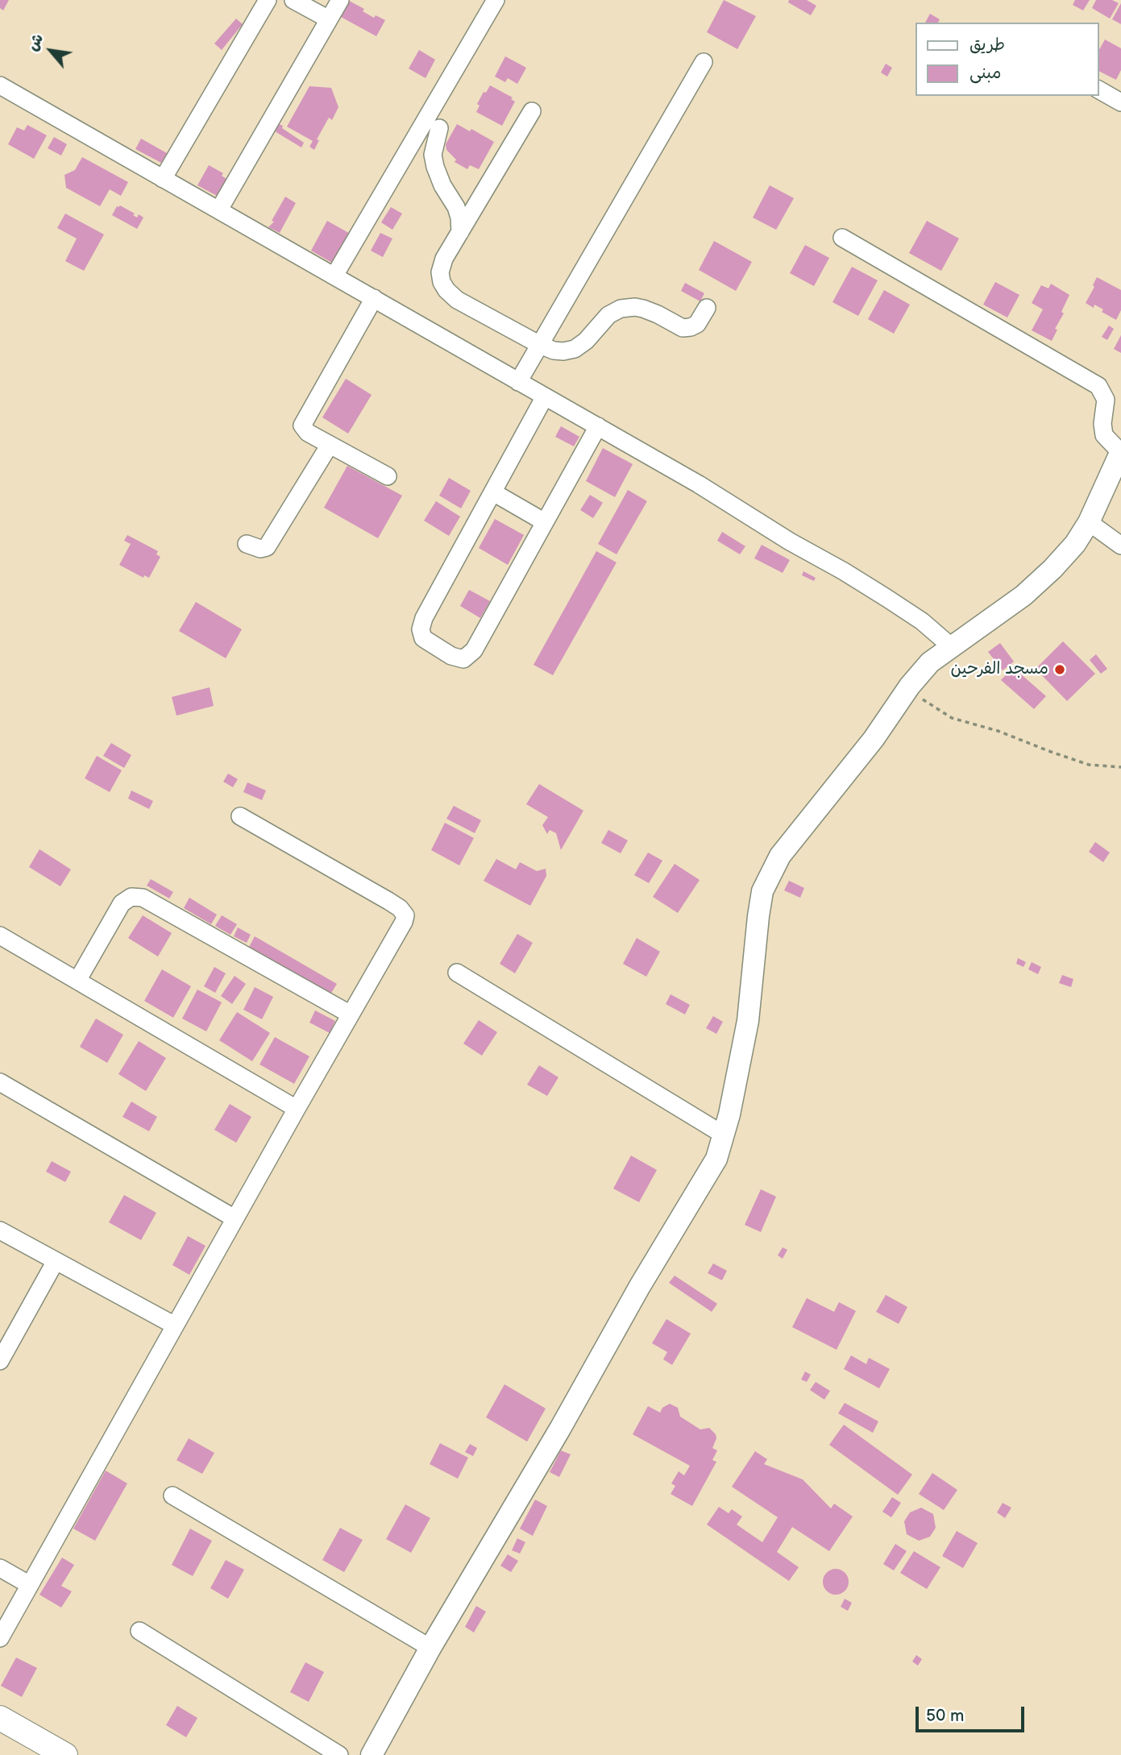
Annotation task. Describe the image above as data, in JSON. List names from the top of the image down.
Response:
{
  "places": ["مسجد الفرحين"],
  "legend": ["طريق", "مبنى"],
  "scale_bar": "50 m",
  "north": "top left"
}
